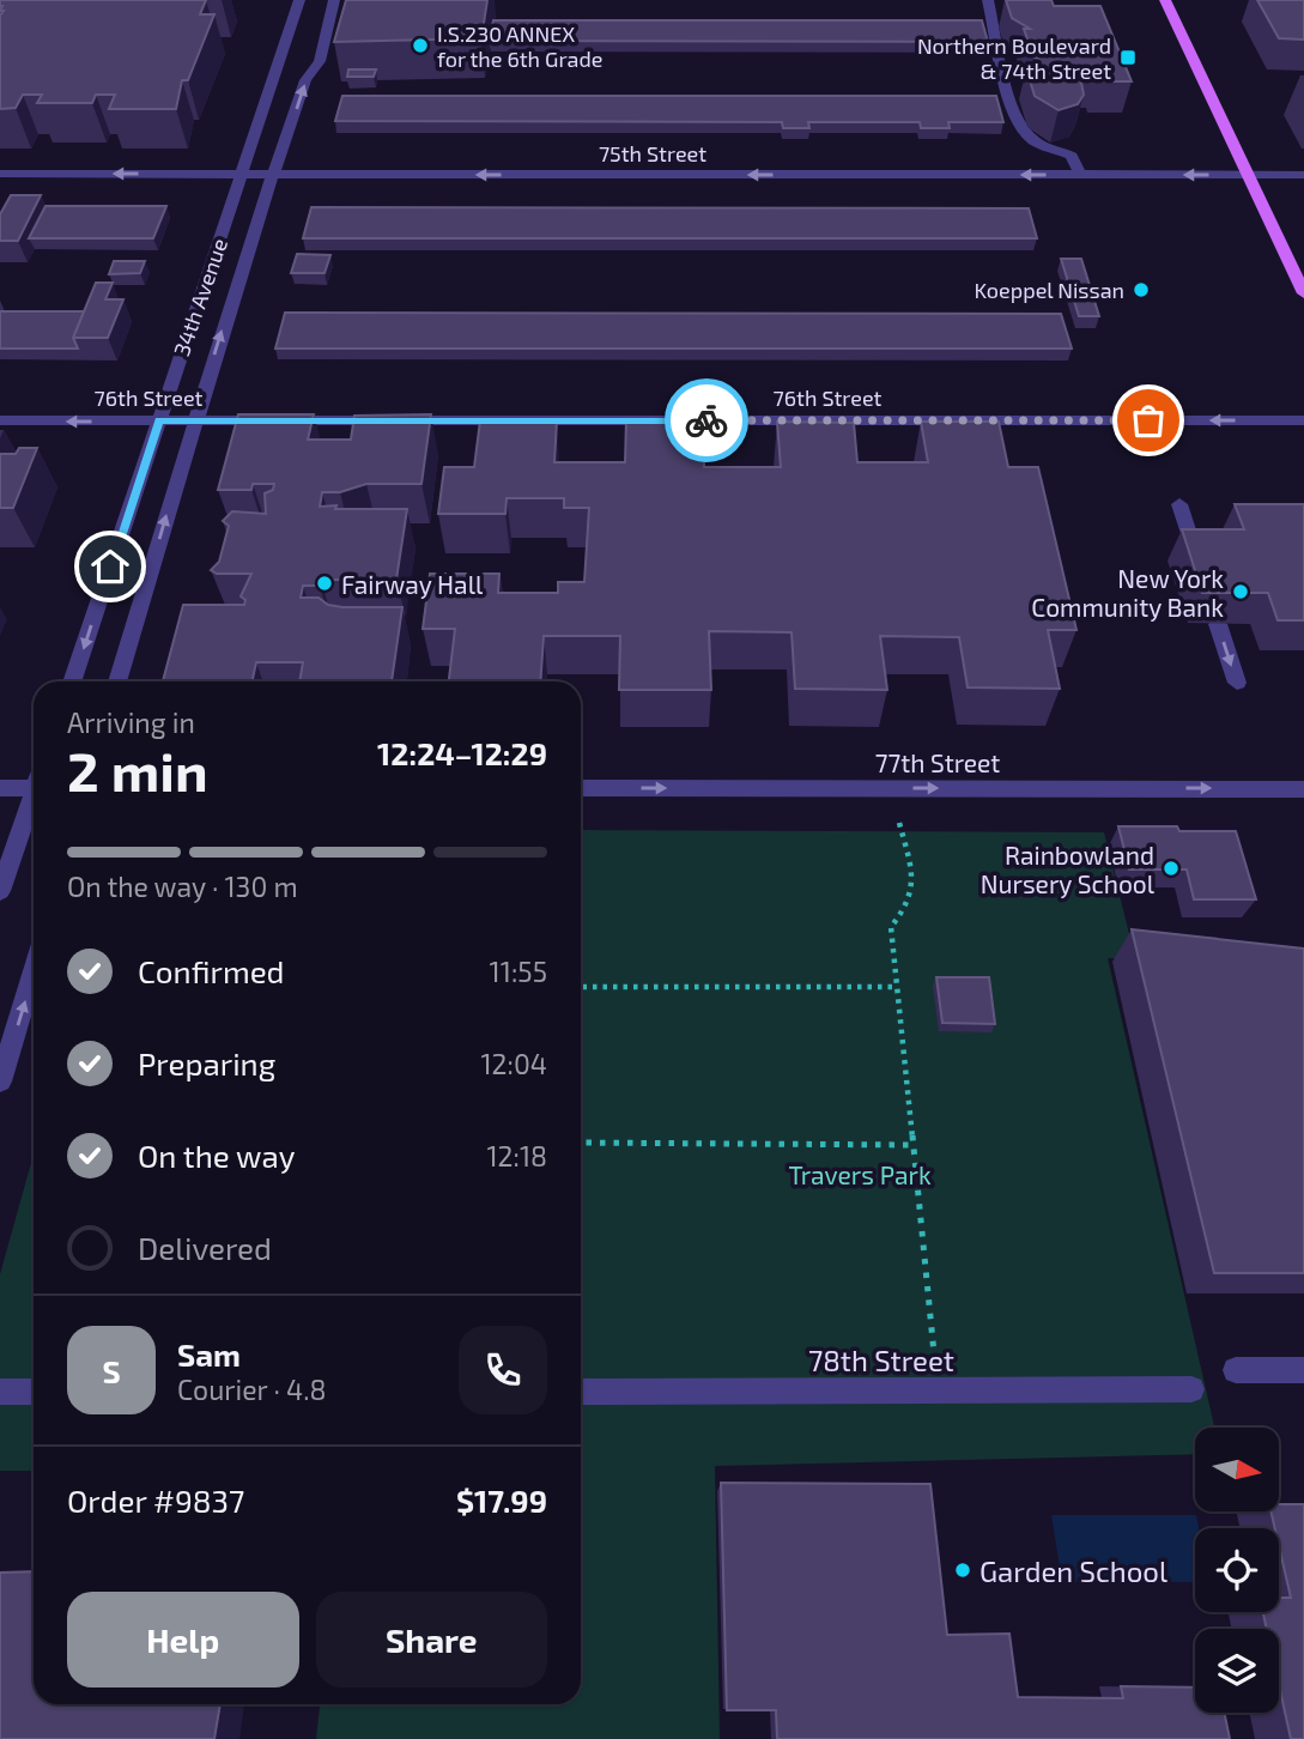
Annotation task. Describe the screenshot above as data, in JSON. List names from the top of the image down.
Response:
{
  "streets": {
    "street": [
      "75th Street",
      "34th Avenue",
      "76th Street",
      "77th Street",
      "78th Street"
    ]
  },
  "crossings": [
    ["75th Street", "34th Avenue"],
    ["34th Avenue", "76th Street"]
  ],
  "one_way": ["75th Street", "76th Street", "77th Street"],
  "parks": ["Travers Park"],
  "places": {
    "other": [
      "I.S.230 ANNEX for the 6th Grade",
      "Koeppel Nissan",
      "Fairway Hall",
      "New York Community Bank",
      "Rainbowland Nursery School",
      "Garden School"
    ],
    "transit": ["Northern Boulevard & 74th Street"]
  },
  "north": "right",
  "page": {
    "heading": ["2 min", "Arriving in", "12:24–12:29"],
    "panel": [
      "Sam",
      "Courier · 4.8",
      "Order #9837",
      "$17.99"
    ],
    "bar": "On the way · 130 m",
    "list": [
      ["Confirmed", "11:55"],
      ["Preparing", "12:04"],
      ["On the way", "12:18"],
      "Delivered"
    ],
    "round": "S",
    "buttons": ["Help", "Share"]
  }
}
